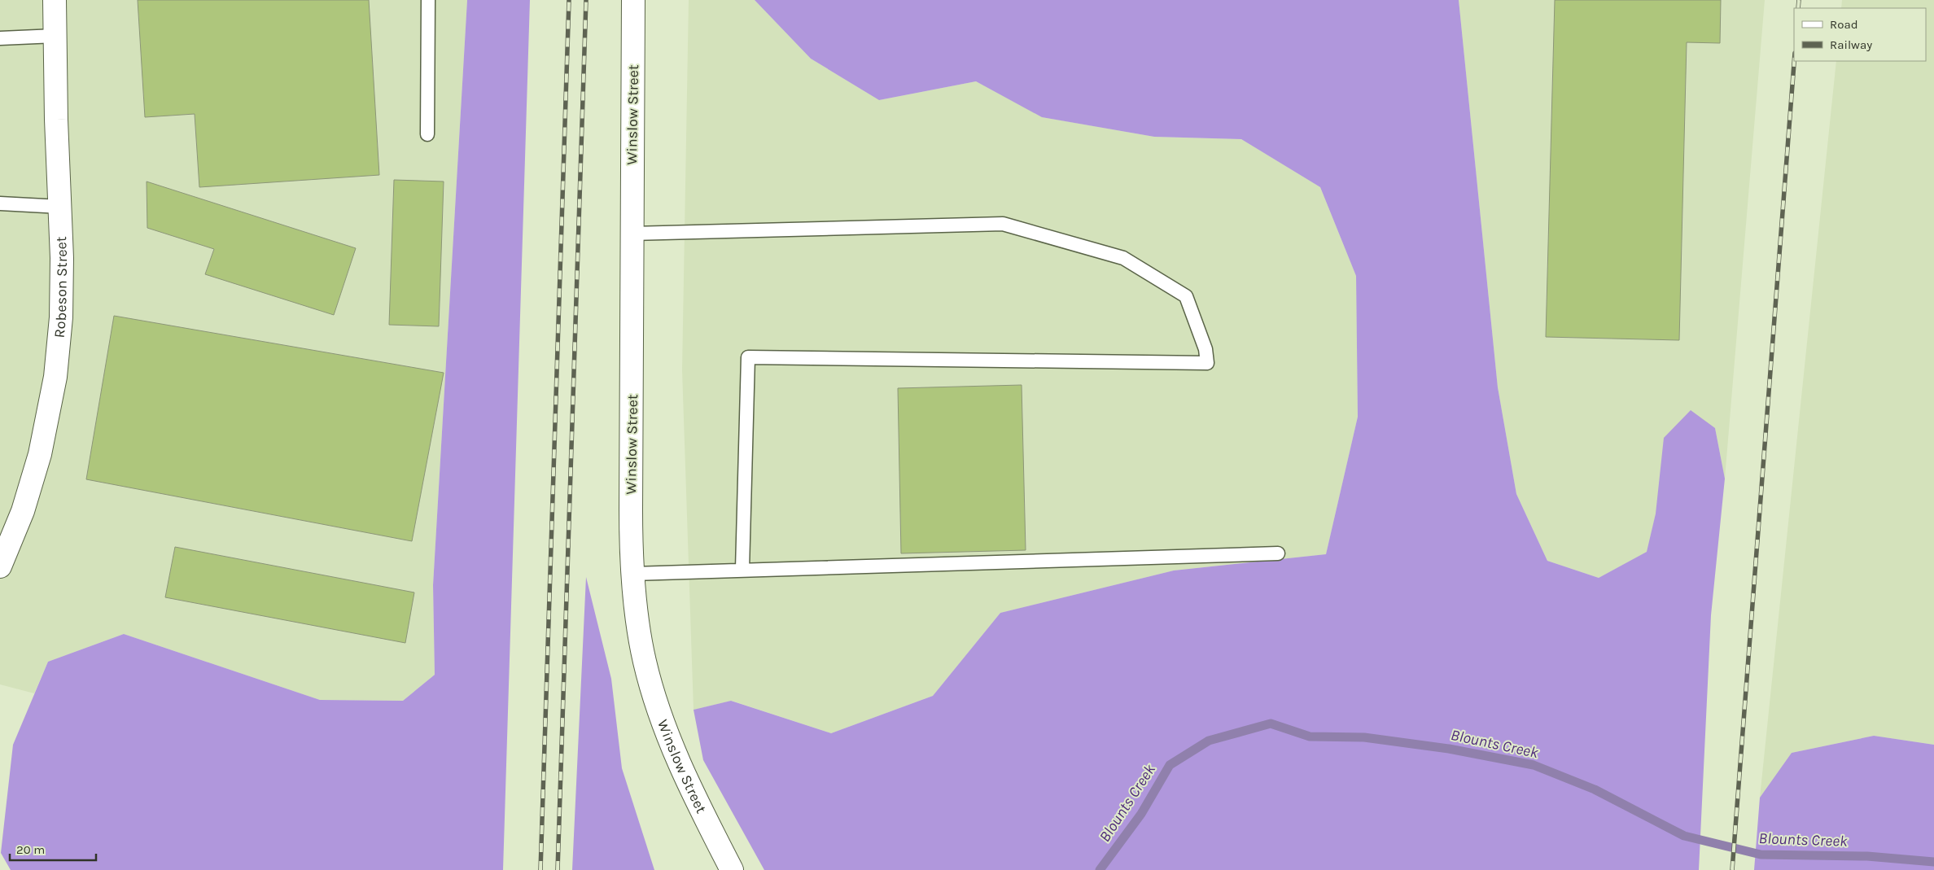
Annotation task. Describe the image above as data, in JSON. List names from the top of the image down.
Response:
{
  "streets": {
    "street": ["Winslow Street", "Robeson Street"]
  },
  "water": ["Blounts Creek"],
  "legend": ["Road", "Railway"],
  "scale_bar": "20 m"
}
